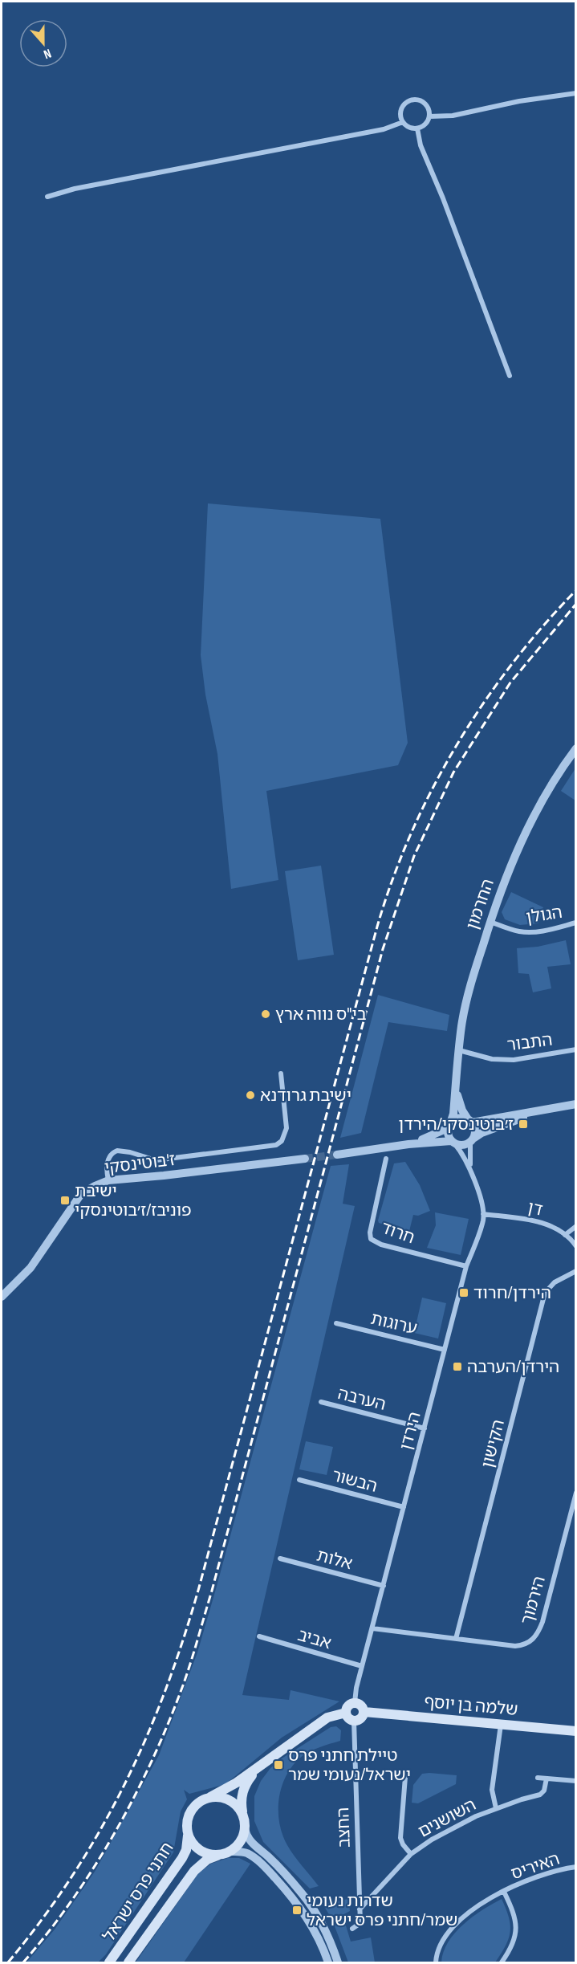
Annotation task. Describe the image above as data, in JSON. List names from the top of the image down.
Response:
{
  "streets": {
    "main road": ["שלמה בן יוסף", "חתני פרס ישראל"],
    "street": [
      "החרמון",
      "הגולן",
      "התבור",
      "ז'בוטינסקי",
      "דן",
      "חרוד",
      "ערוגות",
      "הערבה",
      "הירדן",
      "הקישון",
      "הבשור",
      "אלות",
      "הירמוך",
      "אביב",
      "השושנים",
      "החצב",
      "האיריס"
    ]
  },
  "crossings": [
    ["החרמון", "הגולן"],
    ["החרמון", "התבור"],
    ["דן", "הירדן"],
    ["חרוד", "הירדן"],
    ["ערוגות", "הירדן"],
    ["הערבה", "הירדן"],
    ["הירדן", "הבשור"],
    ["הירדן", "אלות"],
    ["הירדן", "הירמוך"],
    ["הירדן", "אביב"],
    ["הירדן", "שלמה בן יוסף"],
    ["הירדן", "החצב"],
    ["הקישון", "הירמוך"],
    ["שלמה בן יוסף", "השושנים"],
    ["שלמה בן יוסף", "החצב"],
    ["השושנים", "החצב"]
  ],
  "places": {
    "other": ["בי\"ס נווה ארץ", "ישיבת גרודנא"],
    "transit": [
      "ז׳בוטינסקי/הירדן",
      "ישיבת פוניבז/ז׳בוטינסקי",
      "הירדן/חרוד",
      "הירדן/הערבה",
      "טיילת חתני פרס ישראל/נעומי שמר",
      "שדרות נעומי שמר/חתני פרס ישראל"
    ]
  },
  "north": "bottom"
}
